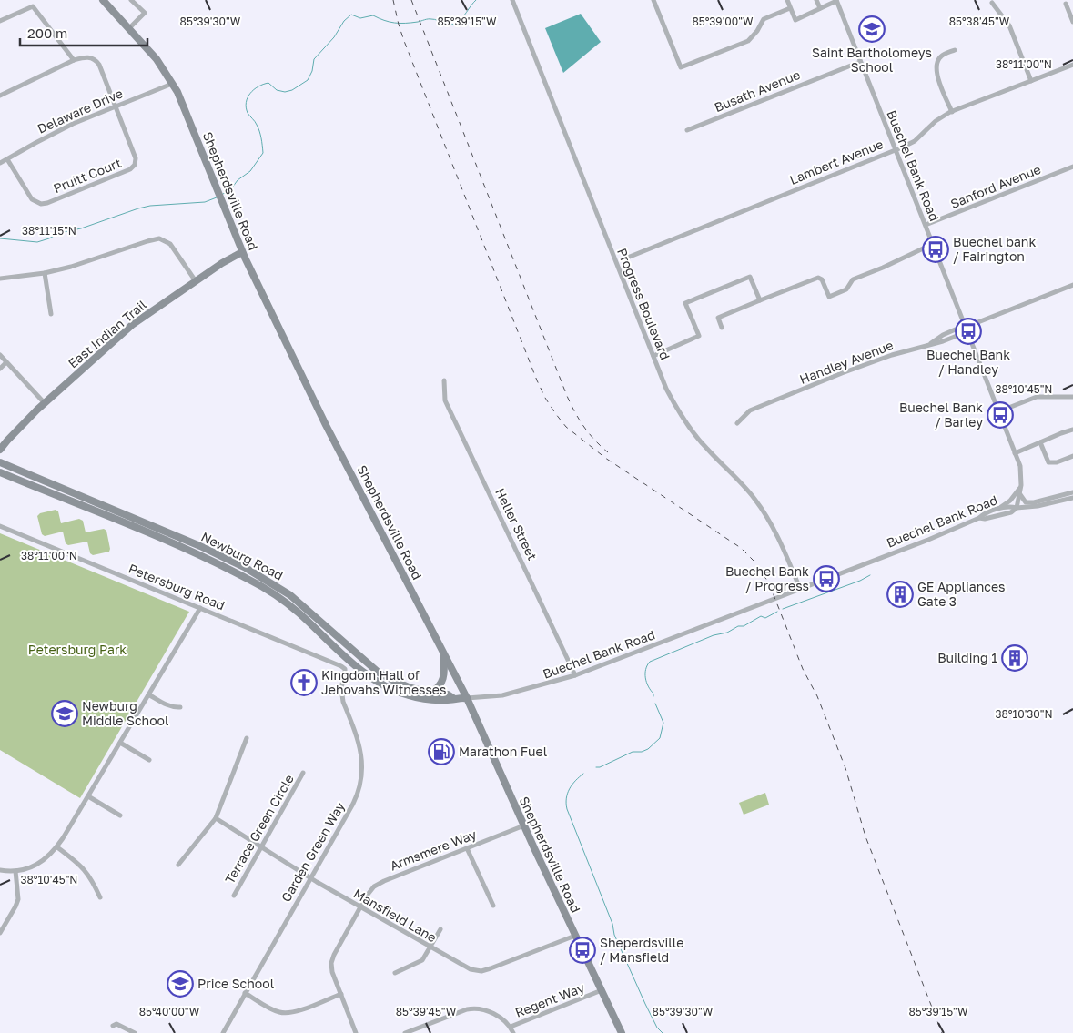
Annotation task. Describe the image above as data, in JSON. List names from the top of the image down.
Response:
{
  "streets": {
    "main road": ["Shepherdsville Road", "East Indian Trail", "Newburg Road"],
    "street": [
      "Busath Avenue",
      "Delaware Drive",
      "Lambert Avenue",
      "Buechel Bank Road",
      "Pruitt Court",
      "Sanford Avenue",
      "Progress Boulevard",
      "Handley Avenue",
      "Heller Street",
      "Petersburg Road",
      "Terrace Green Circle",
      "Armsmere Way",
      "Garden Green Way",
      "Mansfield Lane",
      "Regent Way"
    ]
  },
  "crossings": [
    ["Busath Avenue", "Buechel Bank Road"],
    ["Delaware Drive", "Pruitt Court"],
    ["Delaware Drive", "Shepherdsville Road"],
    ["Lambert Avenue", "Buechel Bank Road"],
    ["Buechel Bank Road", "Sanford Avenue"],
    ["Buechel Bank Road", "Shepherdsville Road"],
    ["Buechel Bank Road", "Progress Boulevard"],
    ["Buechel Bank Road", "Handley Avenue"],
    ["Buechel Bank Road", "Heller Street"],
    ["Buechel Bank Road", "Newburg Road"],
    ["Shepherdsville Road", "East Indian Trail"],
    ["Shepherdsville Road", "Newburg Road"],
    ["Shepherdsville Road", "Armsmere Way"],
    ["Shepherdsville Road", "Mansfield Lane"],
    ["Shepherdsville Road", "Regent Way"],
    ["Petersburg Road", "Garden Green Way"],
    ["Terrace Green Circle", "Mansfield Lane"],
    ["Armsmere Way", "Mansfield Lane"],
    ["Garden Green Way", "Mansfield Lane"]
  ],
  "parks": ["Petersburg Park"],
  "places": {
    "school or university": ["Saint Bartholomeys School", "Newburg Middle School", "Price School"],
    "bus stop": [
      "Buechel bank / Fairington",
      "Buechel Bank / Handley",
      "Buechel Bank / Barley",
      "Buechel Bank / Progress",
      "Sheperdsville / Mansfield"
    ],
    "building": ["GE Appliances Gate 3", "Building 1"],
    "church": ["Kingdom Hall of Jehovahs Witnesses"],
    "fuel station": ["Marathon Fuel"]
  },
  "scale_bar": "200 m",
  "coordinates": [
    "85°39'30\"W",
    "85°39'15\"W",
    "85°39'00\"W",
    "85°38'45\"W",
    "38°11'00\"N",
    "38°11'15\"N",
    "38°10'45\"N",
    "38°10'30\"N",
    "85°40'00\"W",
    "85°39'45\"W"
  ]
}
